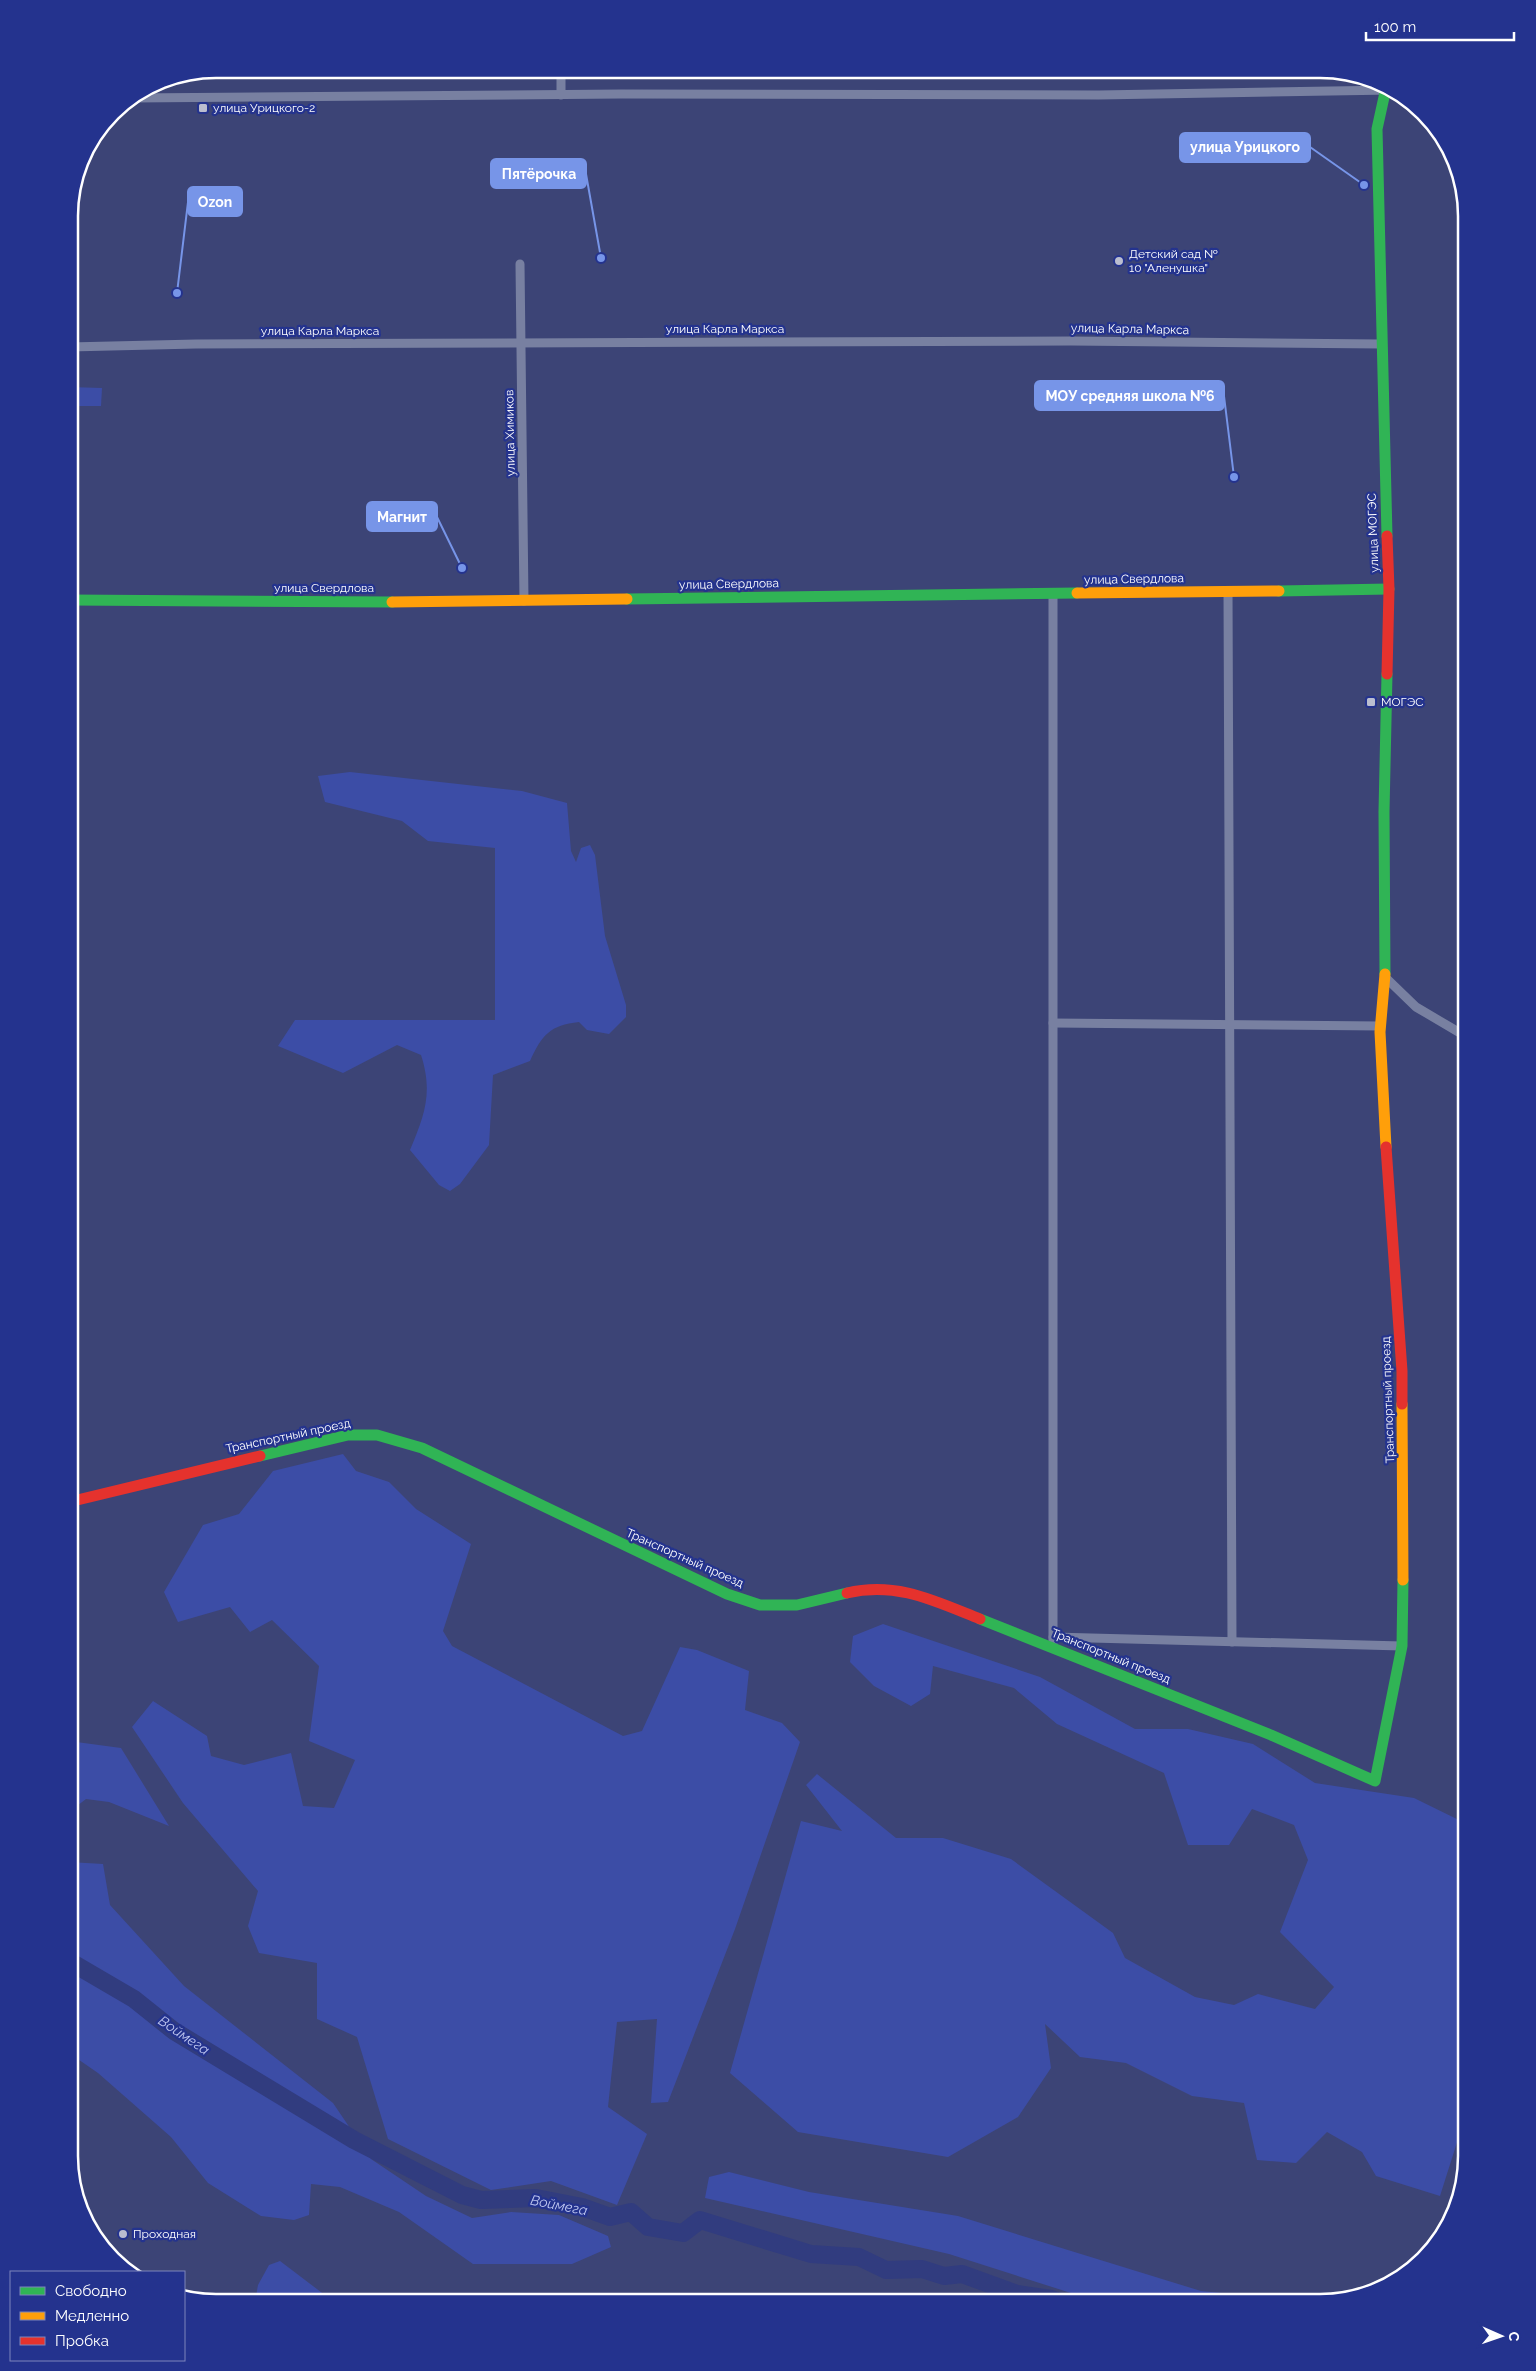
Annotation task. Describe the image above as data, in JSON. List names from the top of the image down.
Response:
{
  "streets": {
    "street": [
      "улица Карла Маркса",
      "улица Химиков",
      "улица МОГЭС",
      "улица Свердлова",
      "Транспортный проезд"
    ]
  },
  "crossings": [
    ["улица Карла Маркса", "улица Химиков"],
    ["улица Карла Маркса", "улица МОГЭС"],
    ["улица Химиков", "улица Свердлова"],
    ["улица МОГЭС", "улица Свердлова"],
    ["улица МОГЭС", "Транспортный проезд"]
  ],
  "water": ["Воймега"],
  "places": {
    "transit": ["улица Урицкого-2", "МОГЭС"],
    "other": [
      "улица Урицкого",
      "Пятёрочка",
      "Детский сад № 10 \"Аленушка\"",
      "Ozon",
      "МОУ средняя школа №6",
      "Магнит",
      "Проходная"
    ]
  },
  "legend": ["Свободно", "Медленно", "Пробка"],
  "scale_bar": "100 m",
  "north": "right"
}
